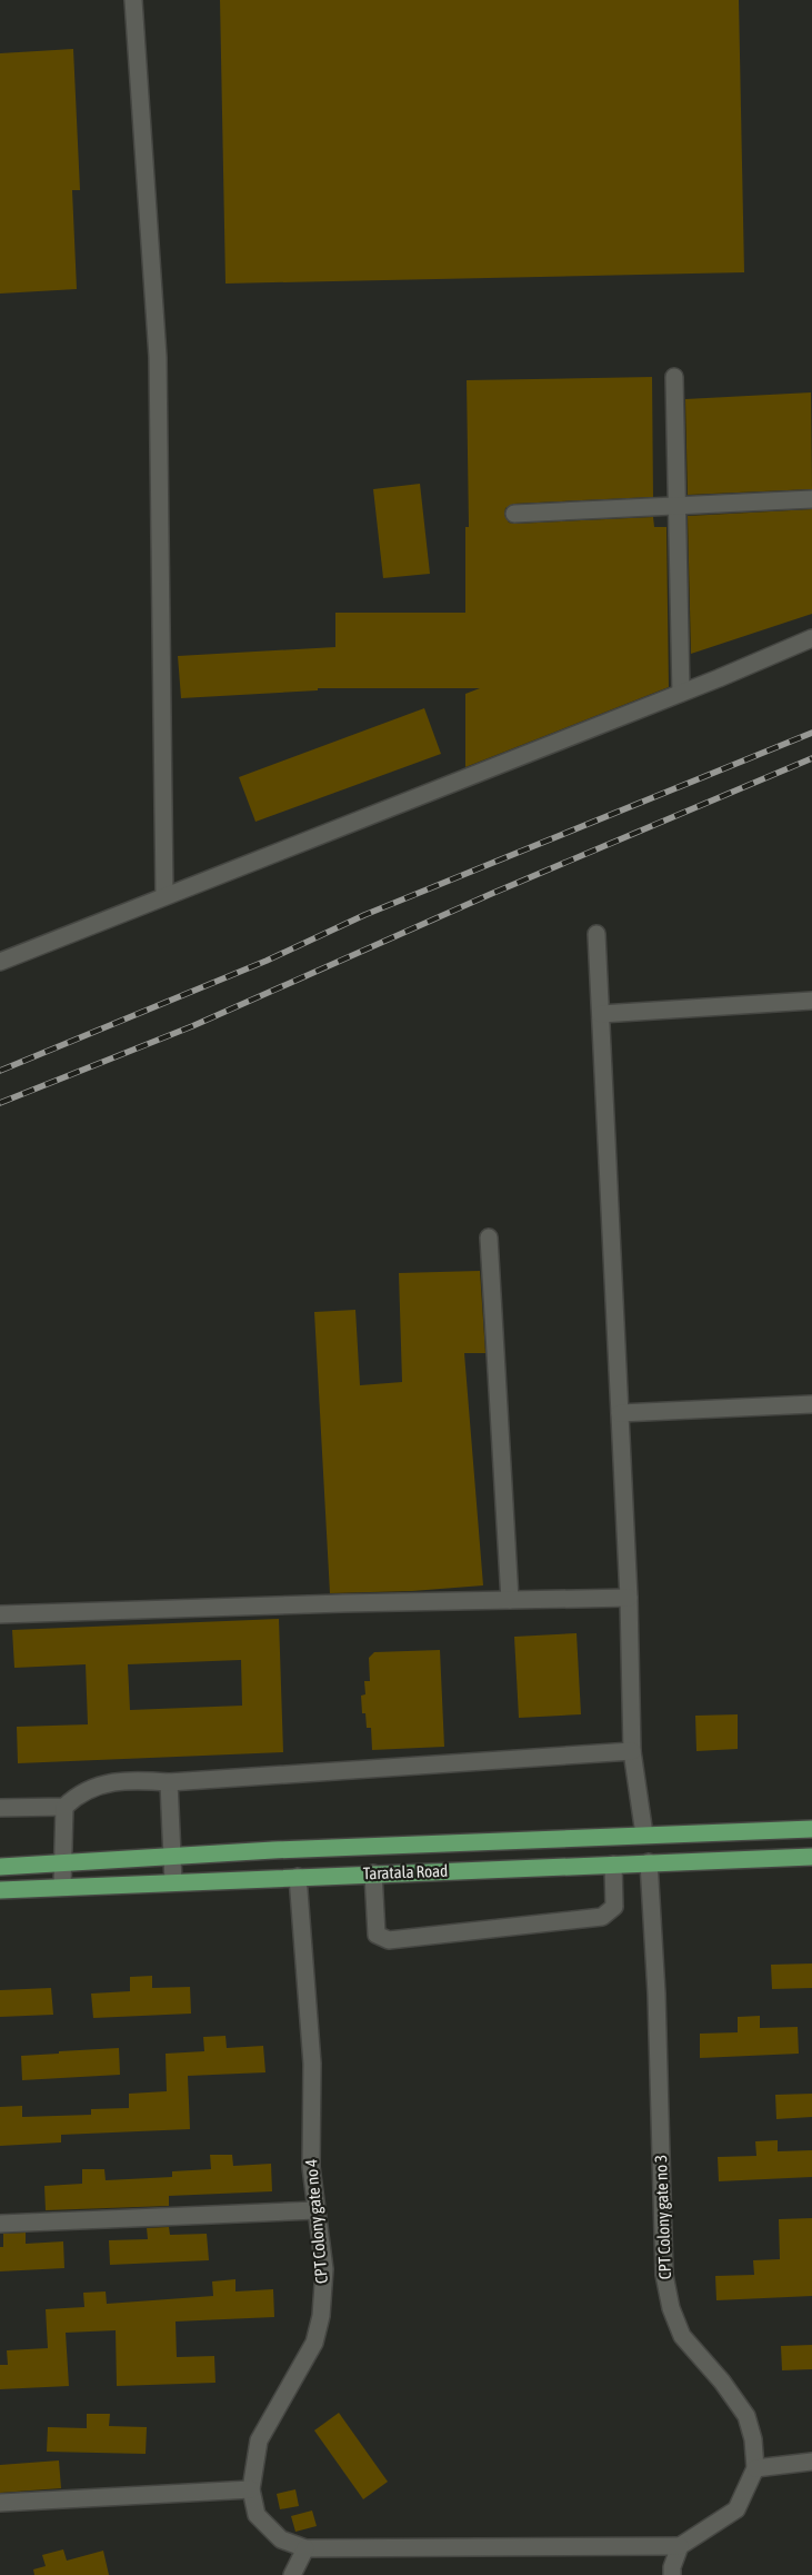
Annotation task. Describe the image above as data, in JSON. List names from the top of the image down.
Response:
{
  "streets": {
    "main road": ["Taratala Road"],
    "street": ["CPT Colony gate no 3", "CPT Colony gate no 4"]
  },
  "crossings": [
    ["Taratala Road", "CPT Colony gate no 3"],
    ["Taratala Road", "CPT Colony gate no 4"]
  ]
}
